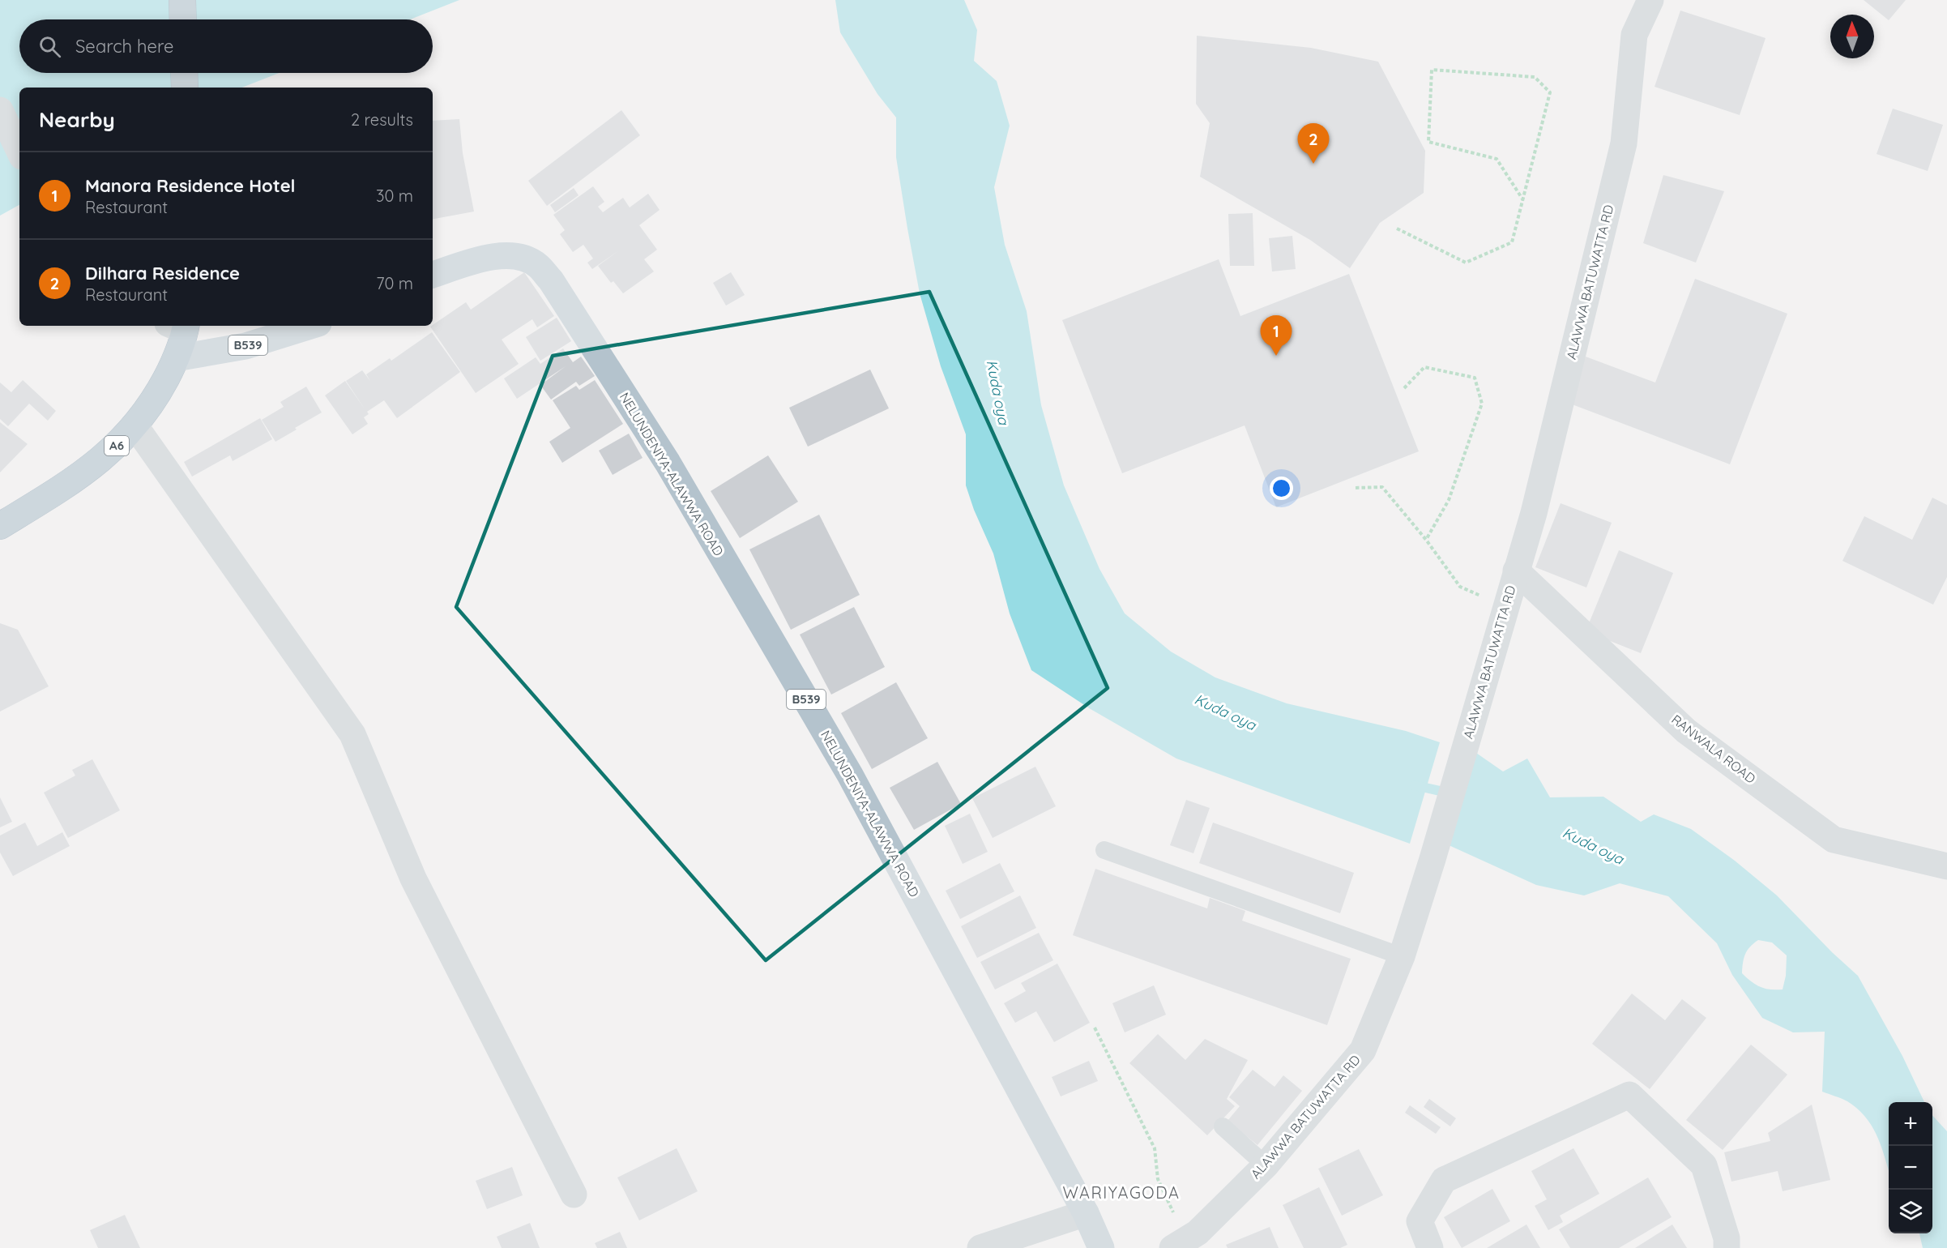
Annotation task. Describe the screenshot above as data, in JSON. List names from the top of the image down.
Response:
{
  "streets": {
    "highway": ["A6"],
    "main road": ["B539", "NELUNDENIYA-ALAWWA ROAD"],
    "street": ["ALAWWA BATUWATTA RD", "RANWALA ROAD"]
  },
  "crossings": [
    ["ALAWWA BATUWATTA RD", "RANWALA ROAD"],
    ["B539", "A6"]
  ],
  "districts": ["WARIYAGODA"],
  "water": ["Kuda oya"],
  "north": "top",
  "page": {
    "search": "Search here",
    "heading": ["Nearby", "2 results"],
    "pins": ["2", "1"],
    "list": [
      {
        "mark": "1",
        "name": "Manora Residence Hotel",
        "note": "Restaurant",
        "value": "30 m"
      },
      {
        "mark": "2",
        "name": "Dilhara Residence",
        "note": "Restaurant",
        "value": "70 m"
      }
    ],
    "map_buttons": ["+", "−"]
  }
}
